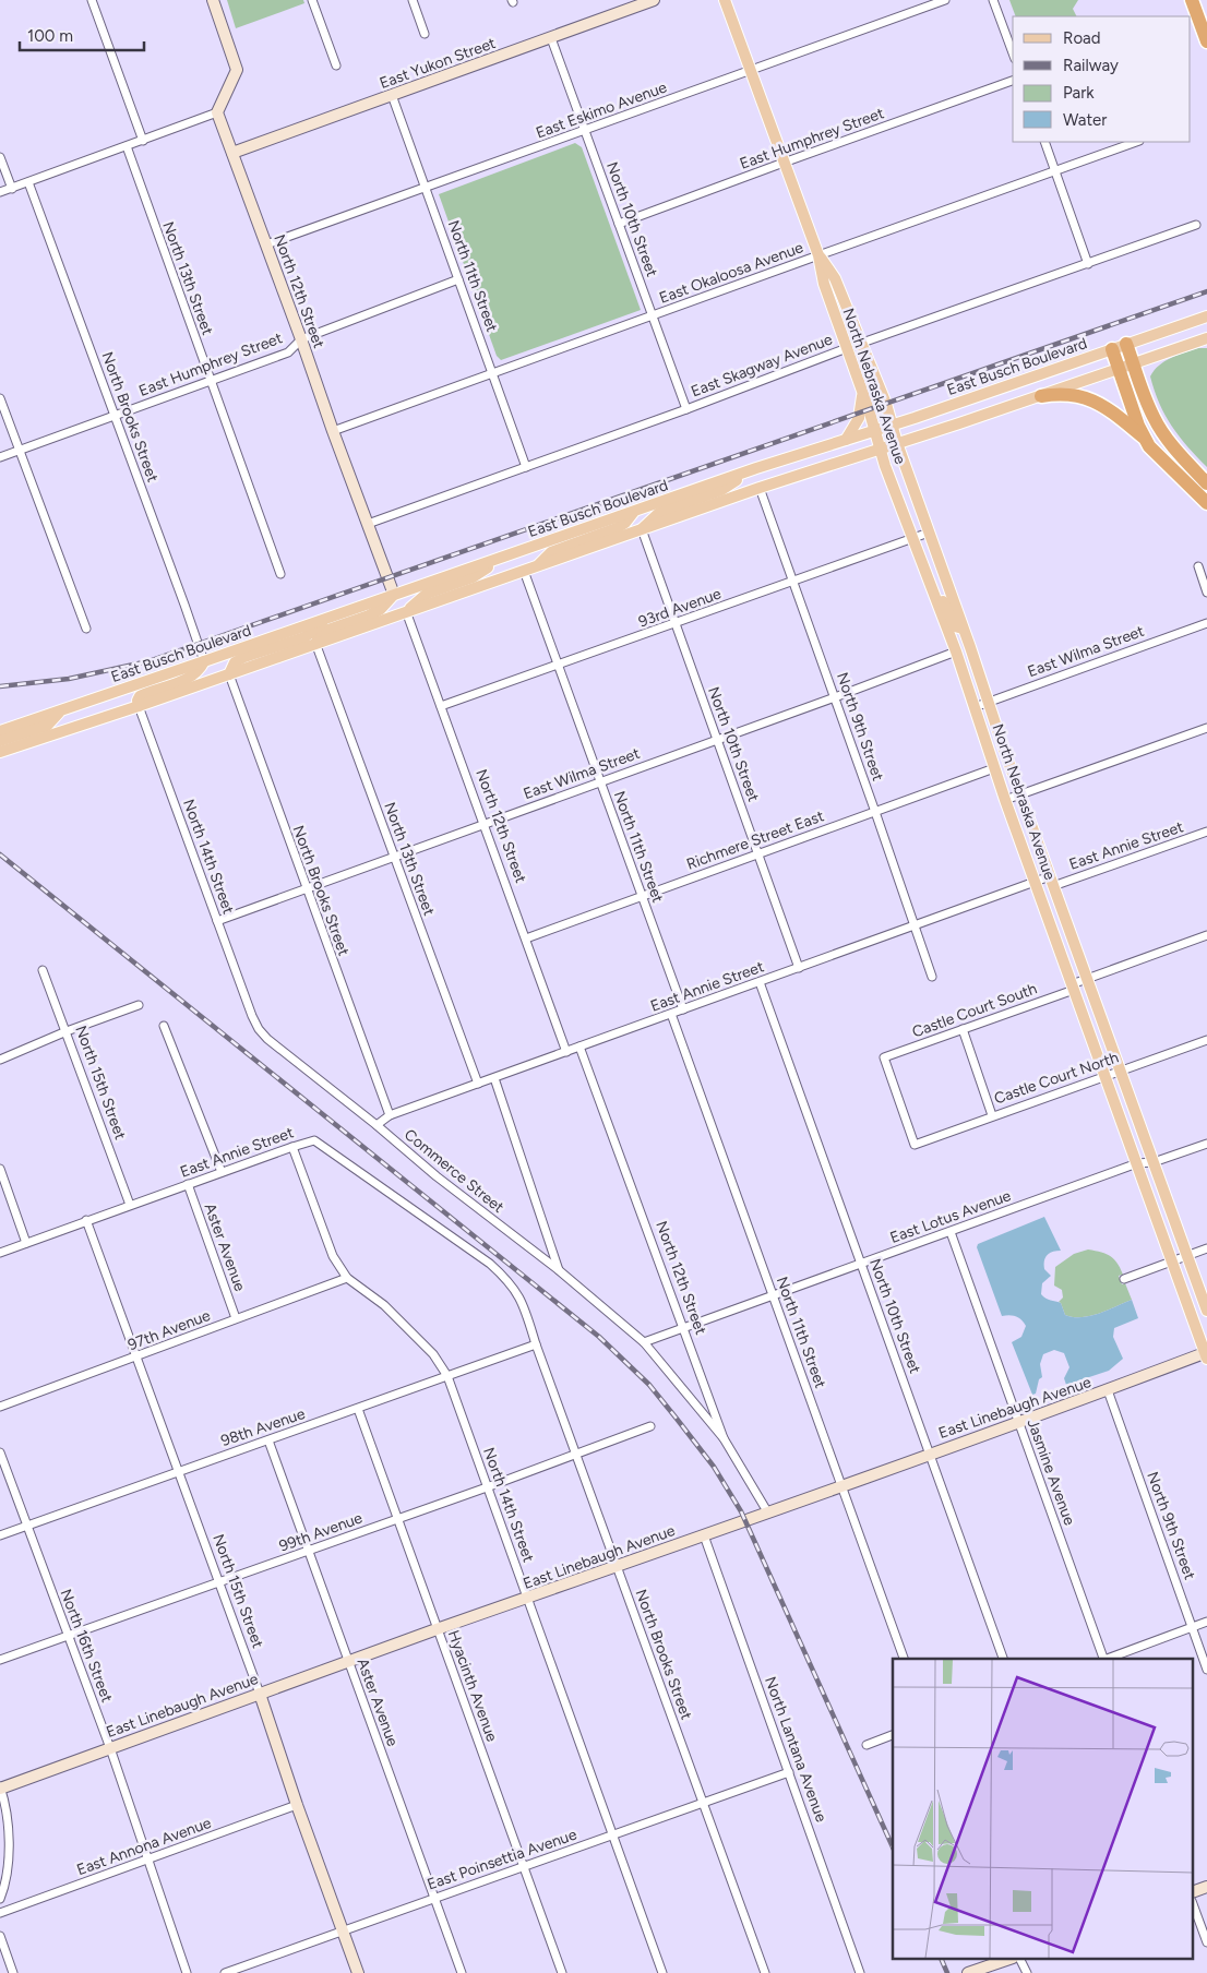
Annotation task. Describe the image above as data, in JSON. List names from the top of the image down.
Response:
{
  "streets": {
    "main road": ["East Busch Boulevard", "North Nebraska Avenue"],
    "street": [
      "East Yukon Street",
      "East Eskimo Avenue",
      "East Humphrey Street",
      "North 10th Street",
      "East Okaloosa Avenue",
      "North 11th Street",
      "North 13th Street",
      "North 12th Street",
      "East Skagway Avenue",
      "North Brooks Street",
      "93rd Avenue",
      "East Wilma Street",
      "North 9th Street",
      "Richmere Street East",
      "East Annie Street",
      "North 14th Street",
      "Castle Court South",
      "Castle Court North",
      "North 15th Street",
      "Commerce Street",
      "East Lotus Avenue",
      "Aster Avenue",
      "97th Avenue",
      "East Linebaugh Avenue",
      "98th Avenue",
      "Jasmine Avenue",
      "99th Avenue",
      "North 16th Street",
      "Hyacinth Avenue",
      "North Lantana Avenue",
      "East Annona Avenue",
      "East Poinsettia Avenue"
    ]
  },
  "crossings": [
    ["East Yukon Street", "North 10th Street"],
    ["East Yukon Street", "North 11th Street"],
    ["East Yukon Street", "North 12th Street"],
    ["East Eskimo Avenue", "North 10th Street"],
    ["East Eskimo Avenue", "North 11th Street"],
    ["East Eskimo Avenue", "North 12th Street"],
    ["East Eskimo Avenue", "North Nebraska Avenue"],
    ["East Humphrey Street", "North 10th Street"],
    ["East Humphrey Street", "North 11th Street"],
    ["East Humphrey Street", "North 13th Street"],
    ["East Humphrey Street", "North 12th Street"],
    ["East Humphrey Street", "North Nebraska Avenue"],
    ["East Humphrey Street", "North Brooks Street"],
    ["North 10th Street", "East Okaloosa Avenue"],
    ["North 10th Street", "East Skagway Avenue"],
    ["North 10th Street", "93rd Avenue"],
    ["North 10th Street", "East Wilma Street"],
    ["North 10th Street", "Richmere Street East"],
    ["North 10th Street", "East Annie Street"],
    ["North 10th Street", "East Lotus Avenue"],
    ["North 10th Street", "East Linebaugh Avenue"],
    ["East Okaloosa Avenue", "North 11th Street"],
    ["East Okaloosa Avenue", "North 12th Street"],
    ["East Okaloosa Avenue", "North Nebraska Avenue"],
    ["North 11th Street", "East Skagway Avenue"],
    ["North 11th Street", "93rd Avenue"],
    ["North 11th Street", "East Wilma Street"],
    ["North 11th Street", "Richmere Street East"],
    ["North 11th Street", "East Annie Street"],
    ["North 11th Street", "East Lotus Avenue"],
    ["North 11th Street", "East Linebaugh Avenue"],
    ["North 13th Street", "East Wilma Street"],
    ["North 13th Street", "East Annie Street"],
    ["North 12th Street", "East Skagway Avenue"],
    ["North 12th Street", "East Busch Boulevard"],
    ["North 12th Street", "93rd Avenue"],
    ["North 12th Street", "East Wilma Street"],
    ["North 12th Street", "Richmere Street East"],
    ["North 12th Street", "East Annie Street"],
    ["North 12th Street", "Commerce Street"],
    ["North 12th Street", "East Lotus Avenue"],
    ["North 12th Street", "East Linebaugh Avenue"],
    ["East Skagway Avenue", "North Nebraska Avenue"],
    ["East Busch Boulevard", "North Nebraska Avenue"],
    ["East Busch Boulevard", "North Brooks Street"],
    ["North Nebraska Avenue", "93rd Avenue"],
    ["North Nebraska Avenue", "East Wilma Street"],
    ["North Nebraska Avenue", "Richmere Street East"],
    ["North Nebraska Avenue", "East Annie Street"],
    ["North Nebraska Avenue", "Castle Court South"],
    ["North Nebraska Avenue", "Castle Court North"],
    ["North Nebraska Avenue", "East Lotus Avenue"],
    ["North Nebraska Avenue", "East Linebaugh Avenue"],
    ["North Brooks Street", "East Wilma Street"],
    ["North Brooks Street", "East Annie Street"],
    ["North Brooks Street", "East Linebaugh Avenue"],
    ["North Brooks Street", "98th Avenue"],
    ["North Brooks Street", "99th Avenue"],
    ["North Brooks Street", "East Poinsettia Avenue"],
    ["93rd Avenue", "North 9th Street"],
    ["East Wilma Street", "North 9th Street"],
    ["East Wilma Street", "North 14th Street"],
    ["North 9th Street", "Richmere Street East"],
    ["North 9th Street", "East Annie Street"],
    ["North 9th Street", "East Linebaugh Avenue"],
    ["East Annie Street", "North 14th Street"],
    ["East Annie Street", "North 15th Street"],
    ["East Annie Street", "Commerce Street"],
    ["East Annie Street", "Aster Avenue"],
    ["East Annie Street", "98th Avenue"],
    ["North 14th Street", "Commerce Street"],
    ["North 14th Street", "97th Avenue"],
    ["North 14th Street", "East Linebaugh Avenue"],
    ["North 14th Street", "98th Avenue"],
    ["North 14th Street", "99th Avenue"],
    ["North 14th Street", "East Poinsettia Avenue"],
    ["Castle Court South", "Castle Court North"],
    ["North 15th Street", "97th Avenue"],
    ["North 15th Street", "East Linebaugh Avenue"],
    ["North 15th Street", "98th Avenue"],
    ["North 15th Street", "99th Avenue"],
    ["North 15th Street", "East Annona Avenue"],
    ["North 15th Street", "East Poinsettia Avenue"],
    ["Commerce Street", "East Lotus Avenue"],
    ["East Lotus Avenue", "Jasmine Avenue"],
    ["Aster Avenue", "97th Avenue"],
    ["Aster Avenue", "East Linebaugh Avenue"],
    ["Aster Avenue", "98th Avenue"],
    ["Aster Avenue", "99th Avenue"],
    ["Aster Avenue", "East Poinsettia Avenue"],
    ["East Linebaugh Avenue", "Jasmine Avenue"],
    ["East Linebaugh Avenue", "North 16th Street"],
    ["East Linebaugh Avenue", "Hyacinth Avenue"],
    ["East Linebaugh Avenue", "North Lantana Avenue"],
    ["98th Avenue", "North 16th Street"],
    ["98th Avenue", "Hyacinth Avenue"],
    ["99th Avenue", "North 16th Street"],
    ["99th Avenue", "Hyacinth Avenue"],
    ["North 16th Street", "East Annona Avenue"],
    ["Hyacinth Avenue", "East Poinsettia Avenue"],
    ["North Lantana Avenue", "East Poinsettia Avenue"]
  ],
  "legend": [
    "Road",
    "Railway",
    "Park",
    "Water"
  ],
  "scale_bar": "100 m"
}
